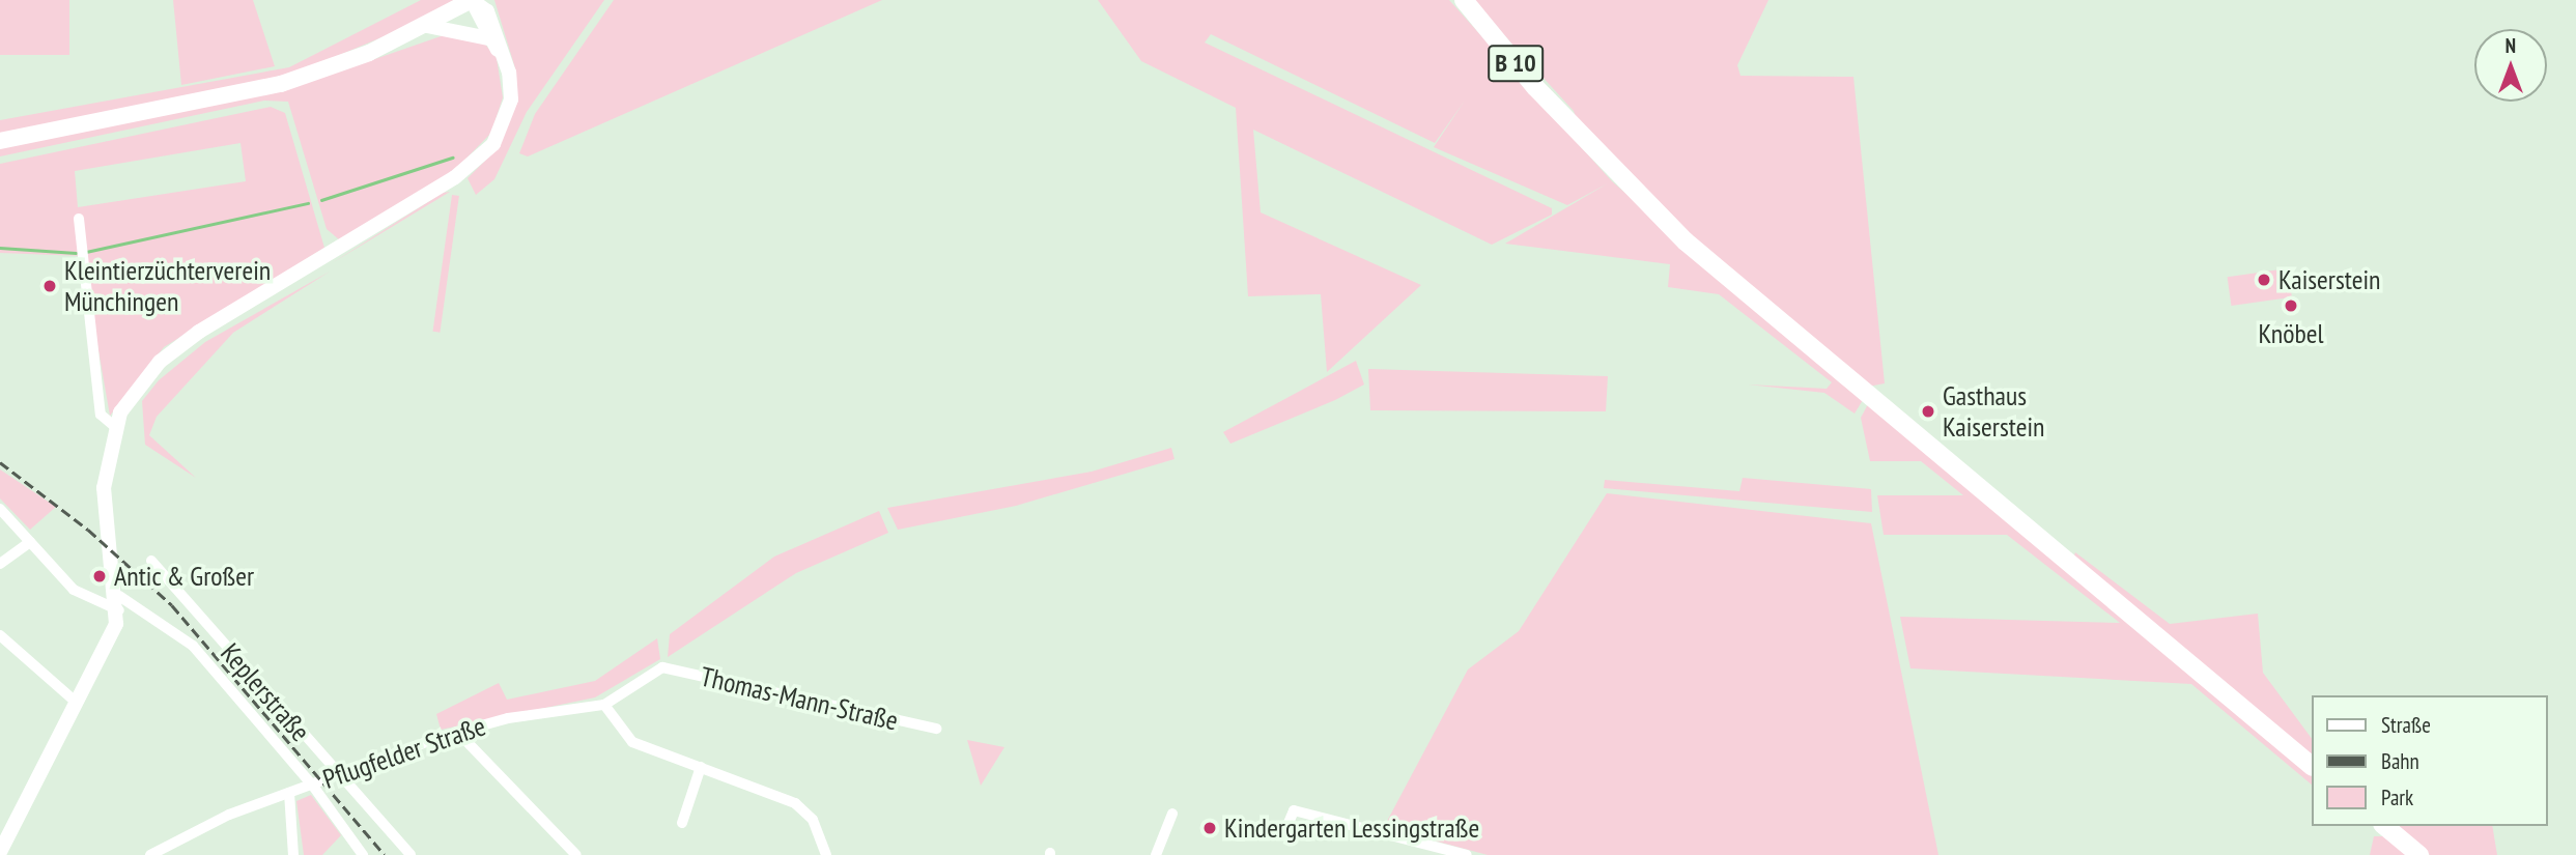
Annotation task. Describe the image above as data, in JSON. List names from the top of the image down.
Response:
{
  "streets": {
    "main road": ["B 10"],
    "street": ["Keplerstraße", "Thomas-Mann-Straße", "Pflugfelder Straße"]
  },
  "crossings": [
    ["Keplerstraße", "Pflugfelder Straße"],
    ["Thomas-Mann-Straße", "Pflugfelder Straße"]
  ],
  "places": [
    "Kaiserstein",
    "Kleintierzüchterverein Münchingen",
    "Knöbel",
    "Gasthaus Kaiserstein",
    "Antic & Großer",
    "Kindergarten Lessingstraße"
  ],
  "legend": ["Straße", "Bahn", "Park"],
  "north": "top"
}
